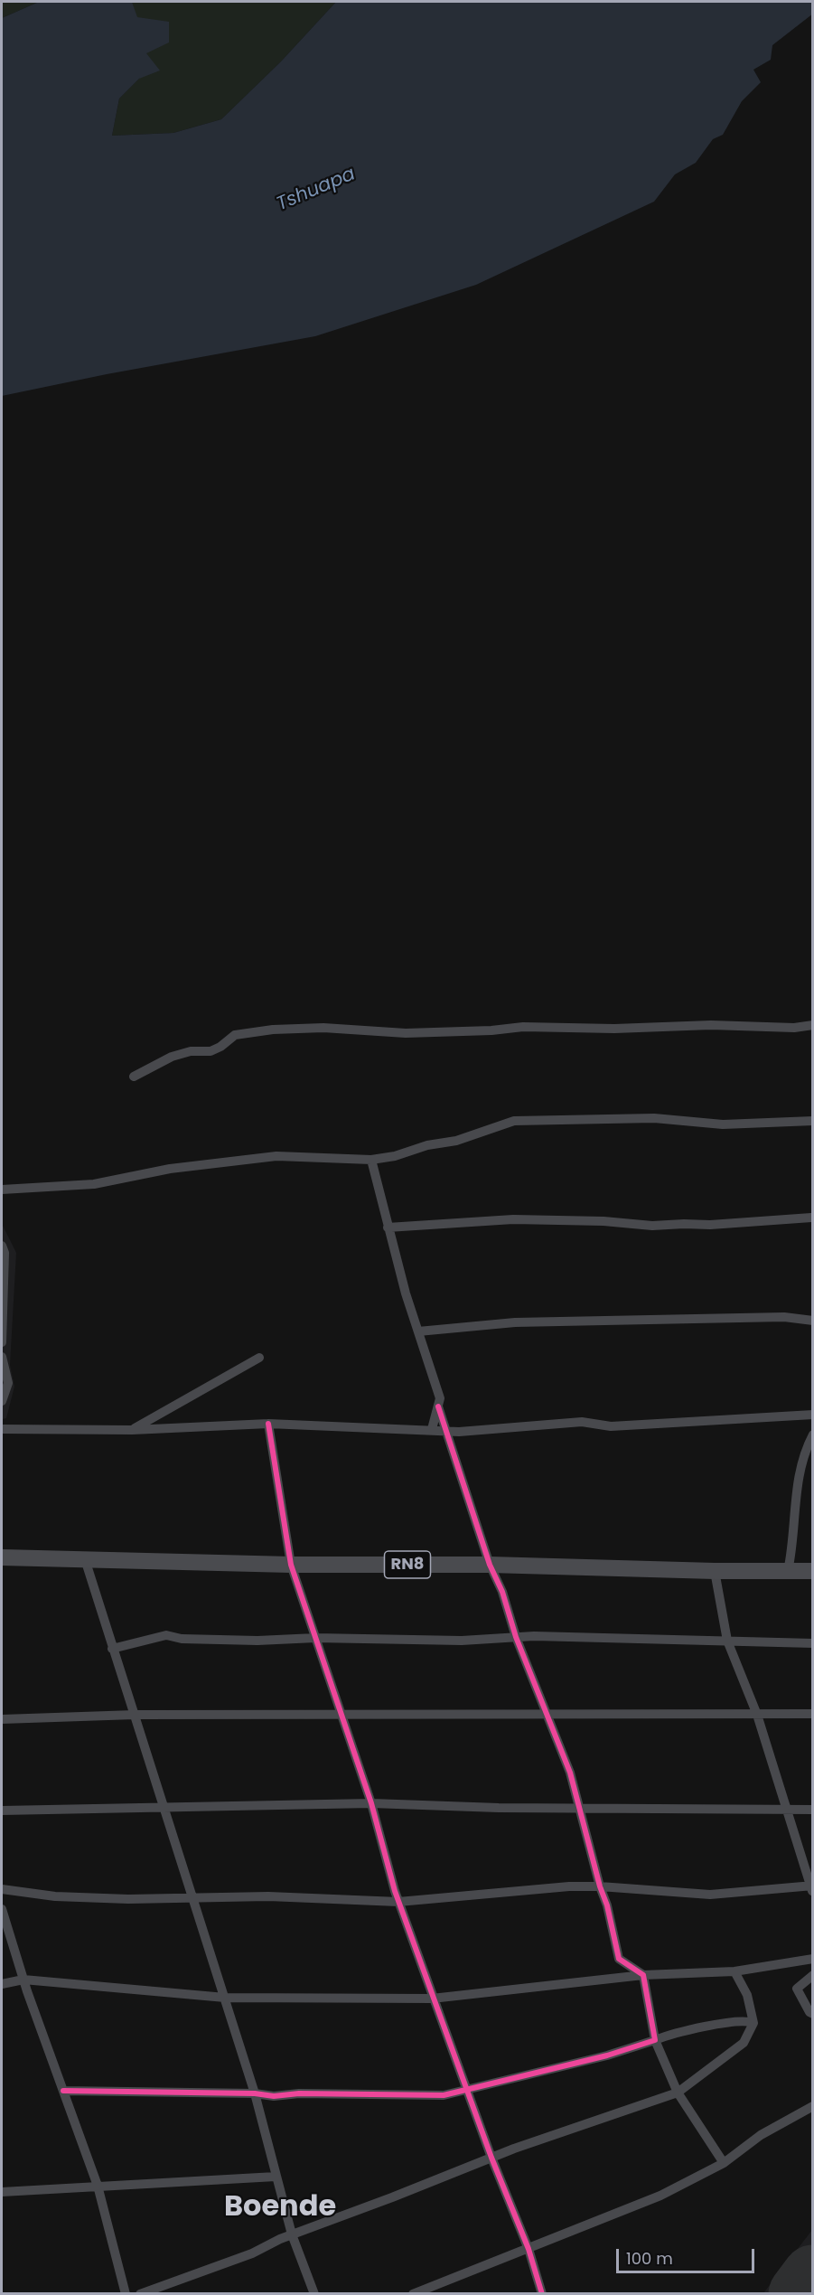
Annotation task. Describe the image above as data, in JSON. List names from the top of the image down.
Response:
{
  "streets": {
    "main road": ["RN8"]
  },
  "districts": ["Boende"],
  "water": ["Tshuapa"],
  "scale_bar": "100 m"
}
